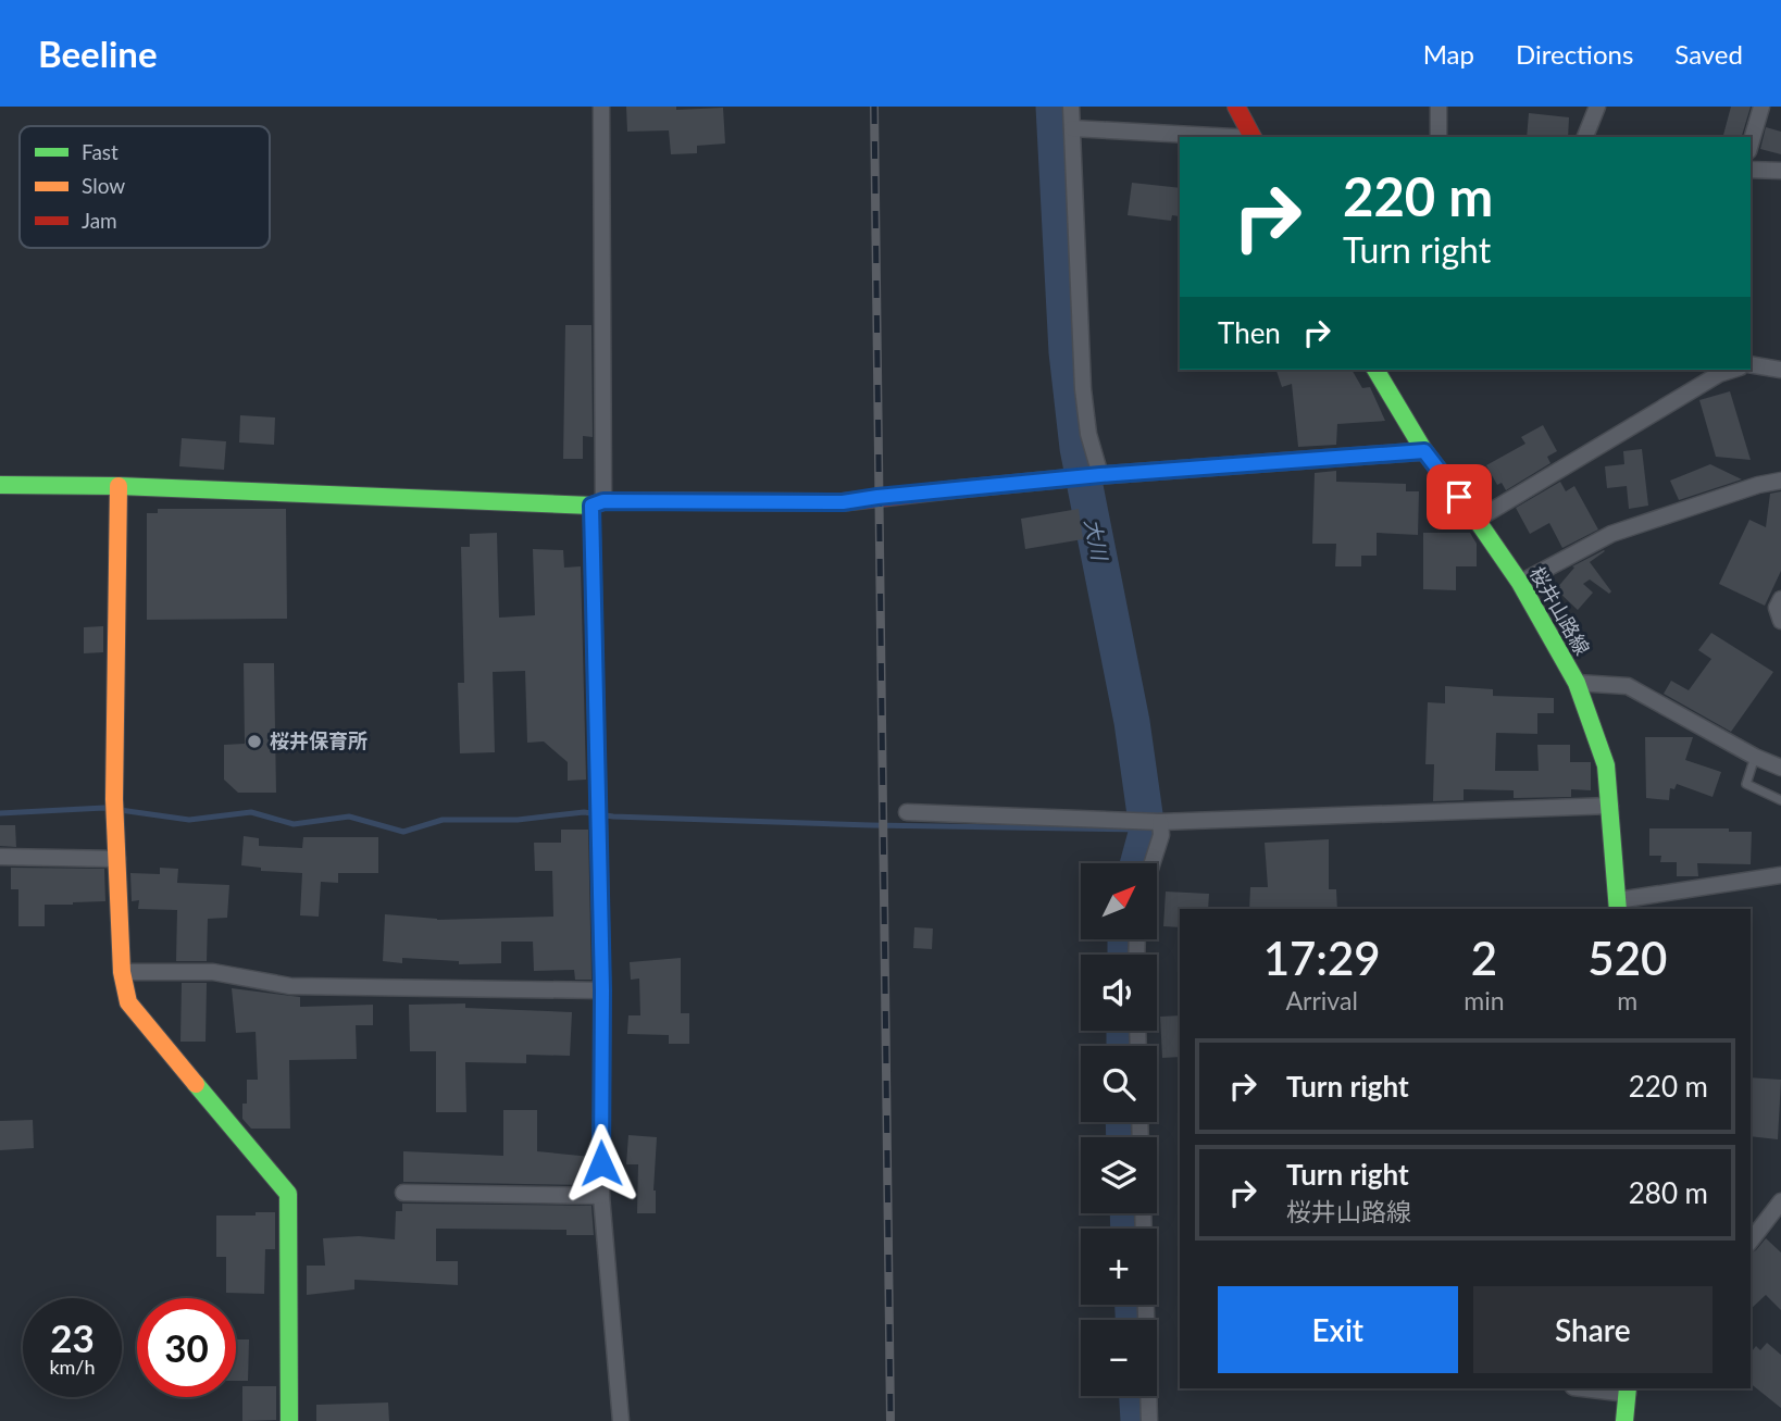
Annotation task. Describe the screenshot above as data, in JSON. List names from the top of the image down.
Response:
{
  "streets": {
    "street": ["桜井山路線"]
  },
  "water": ["大川"],
  "places": ["桜井保育所"],
  "legend": ["Fast", "Slow", "Jam"],
  "north": "top right",
  "page": {
    "header": "Beeline",
    "nav": ["Map", "Directions", "Saved"],
    "turn": ["220 m", "Turn right"],
    "then": "Then",
    "map_buttons": ["+", "−"],
    "eta": [
      "17:29",
      "Arrival",
      "2",
      "min",
      "520",
      "m"
    ],
    "list": [
      {
        "name": "Turn right",
        "value": "220 m"
      },
      {
        "name": "Turn right",
        "note": "桜井山路線",
        "value": "280 m"
      }
    ],
    "buttons": ["Exit", "Share"],
    "speed": "23 km/h",
    "limit": "30"
  }
}
